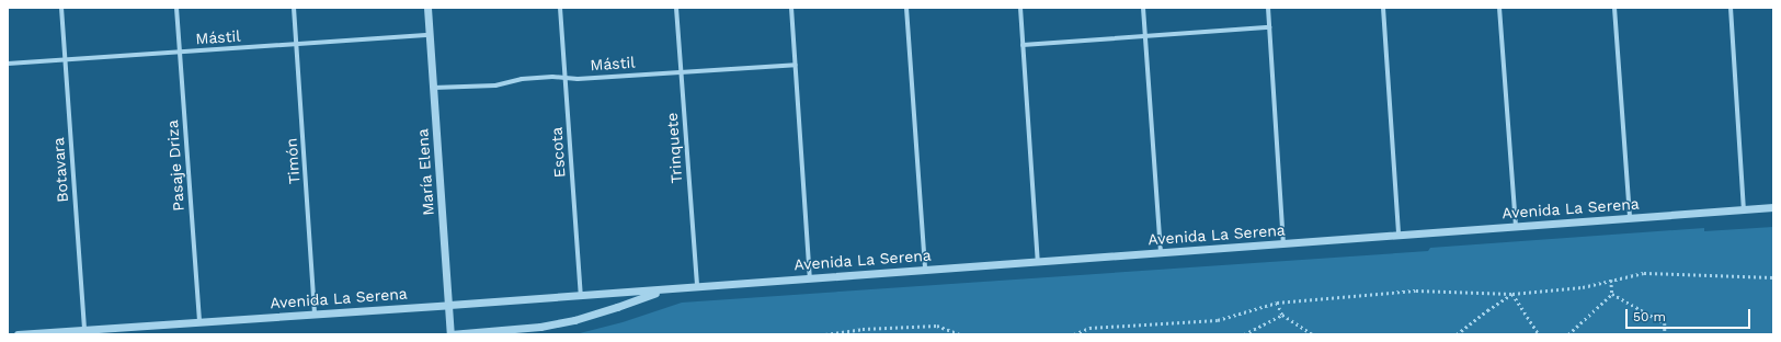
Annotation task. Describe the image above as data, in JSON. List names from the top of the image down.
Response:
{
  "streets": {
    "street": [
      "Mástil",
      "Trinquete",
      "Escota",
      "Timón",
      "Pasaje Driza",
      "Botavara",
      "María Elena",
      "Avenida La Serena"
    ]
  },
  "crossings": [
    ["Mástil", "Trinquete"],
    ["Mástil", "Escota"],
    ["Mástil", "Timón"],
    ["Mástil", "Pasaje Driza"],
    ["Mástil", "Botavara"],
    ["Mástil", "María Elena"],
    ["Trinquete", "Avenida La Serena"],
    ["Escota", "Avenida La Serena"],
    ["Timón", "Avenida La Serena"],
    ["Pasaje Driza", "Avenida La Serena"],
    ["Botavara", "Avenida La Serena"],
    ["María Elena", "Avenida La Serena"]
  ],
  "scale_bar": "50 m"
}
